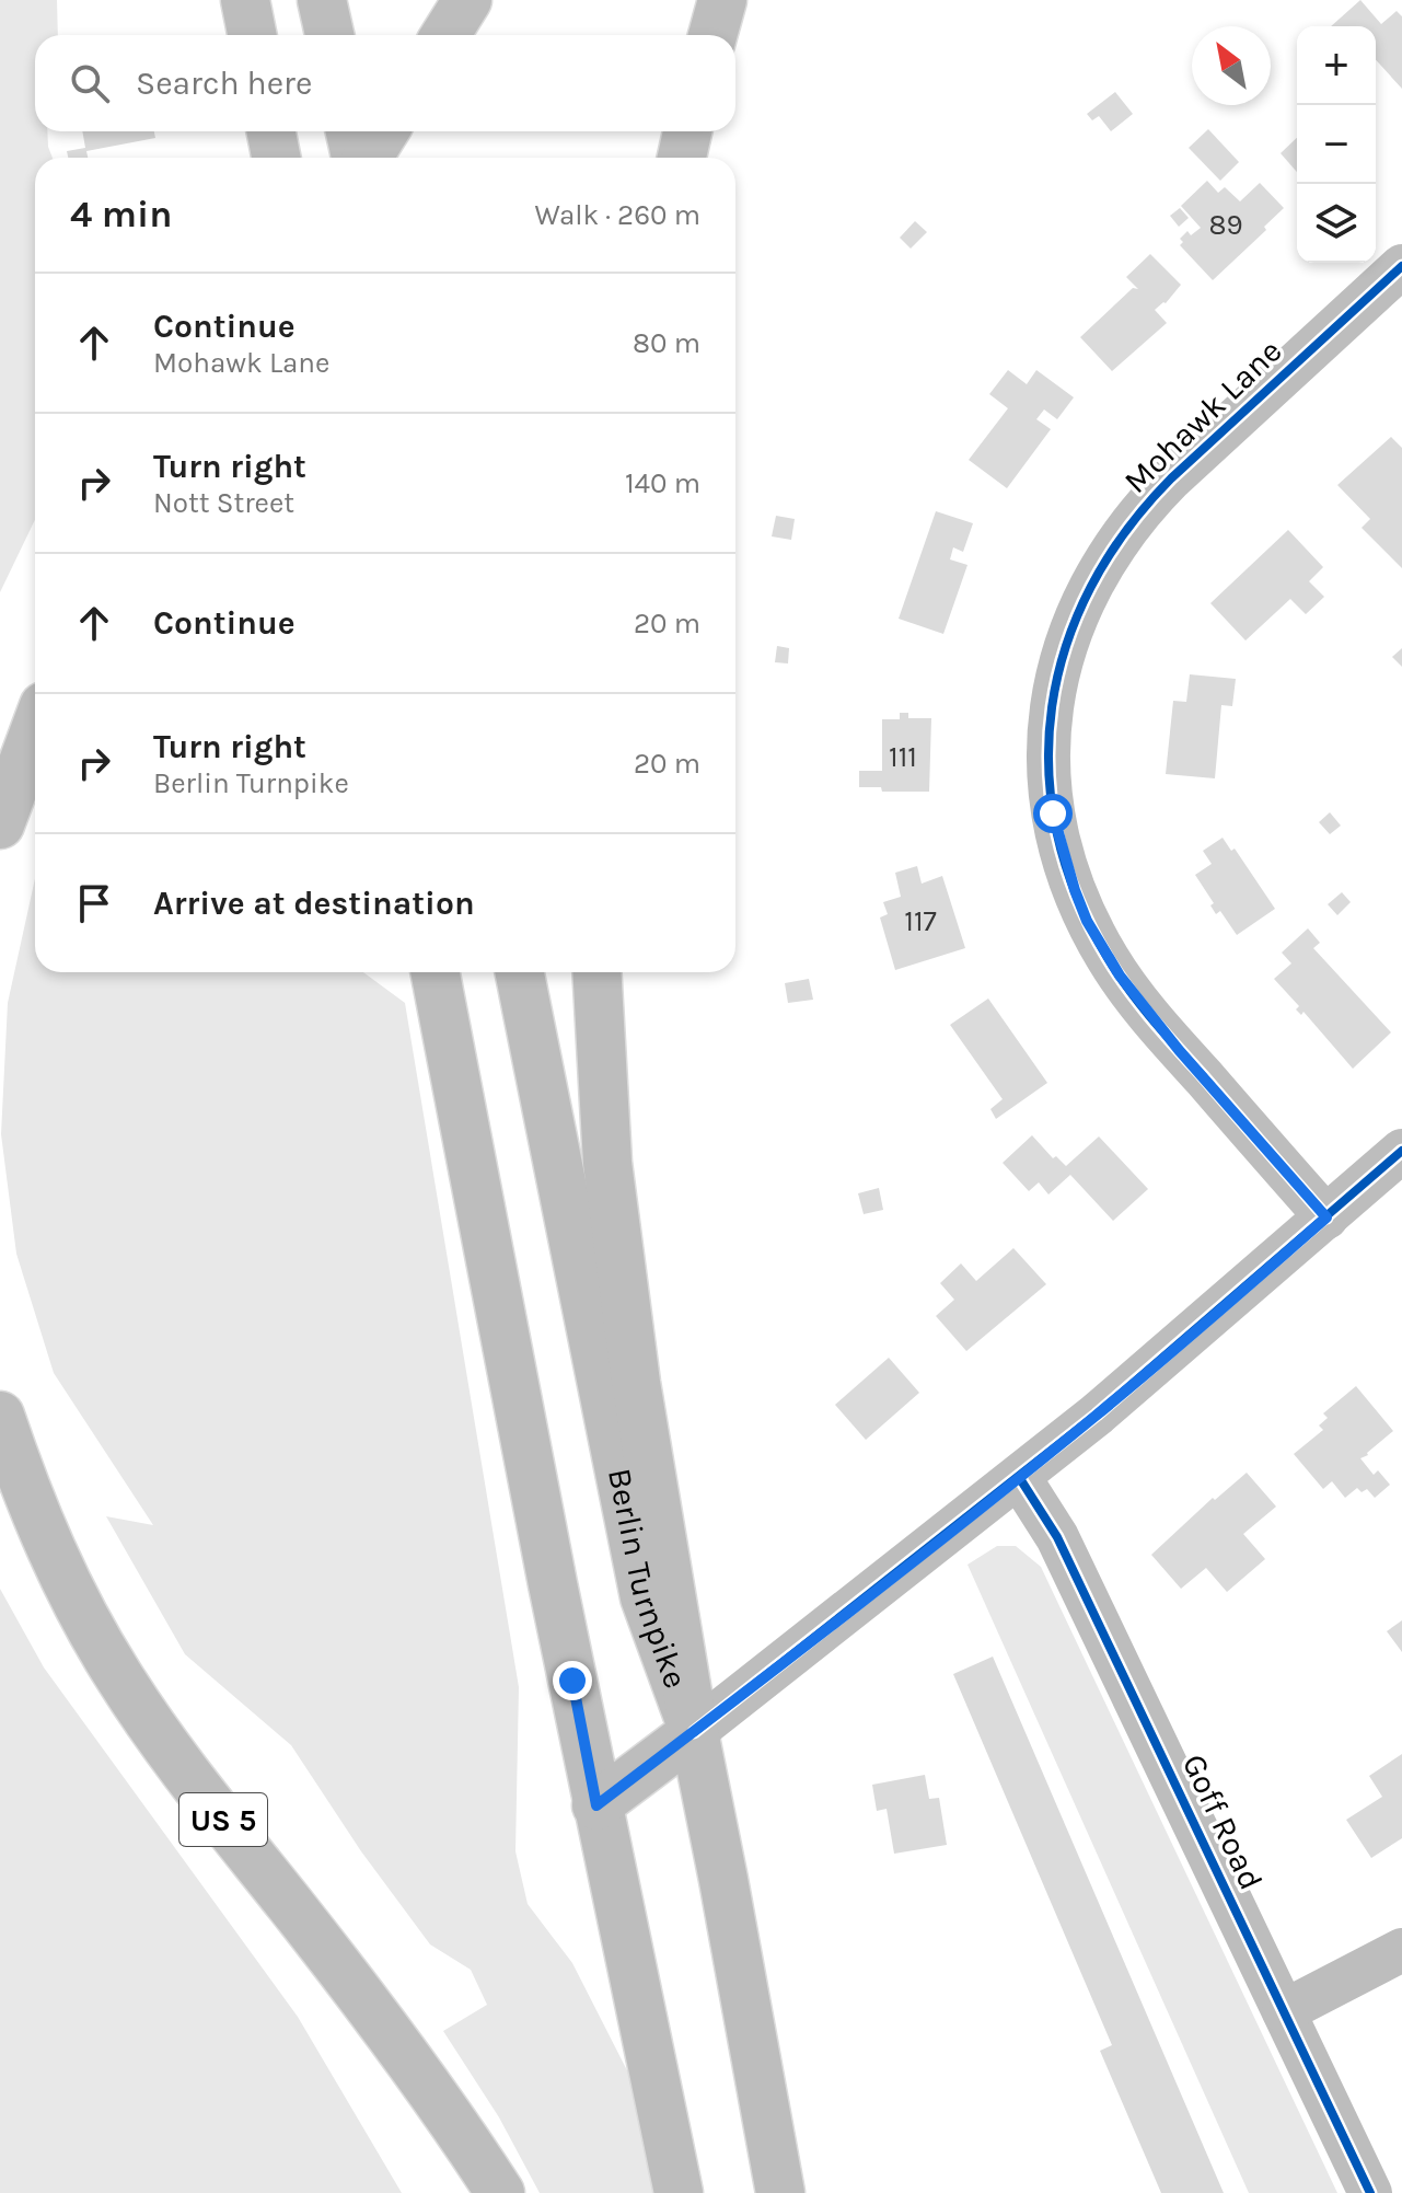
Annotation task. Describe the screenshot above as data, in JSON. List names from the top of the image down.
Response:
{
  "streets": {
    "main road": ["Berlin Turnpike", "US 5"],
    "street": ["Mohawk Lane", "Goff Road"]
  },
  "house_numbers": ["89", "111", "117"],
  "north": "top left",
  "page": {
    "map_buttons": ["+", "−"],
    "search": "Search here",
    "heading": ["4 min", "Walk · 260 m"],
    "list": [
      ["Continue", "Mohawk Lane", "80 m"],
      ["Turn right", "Nott Street", "140 m"],
      ["Continue", "20 m"],
      ["Turn right", "Berlin Turnpike", "20 m"],
      "Arrive at destination"
    ]
  }
}
